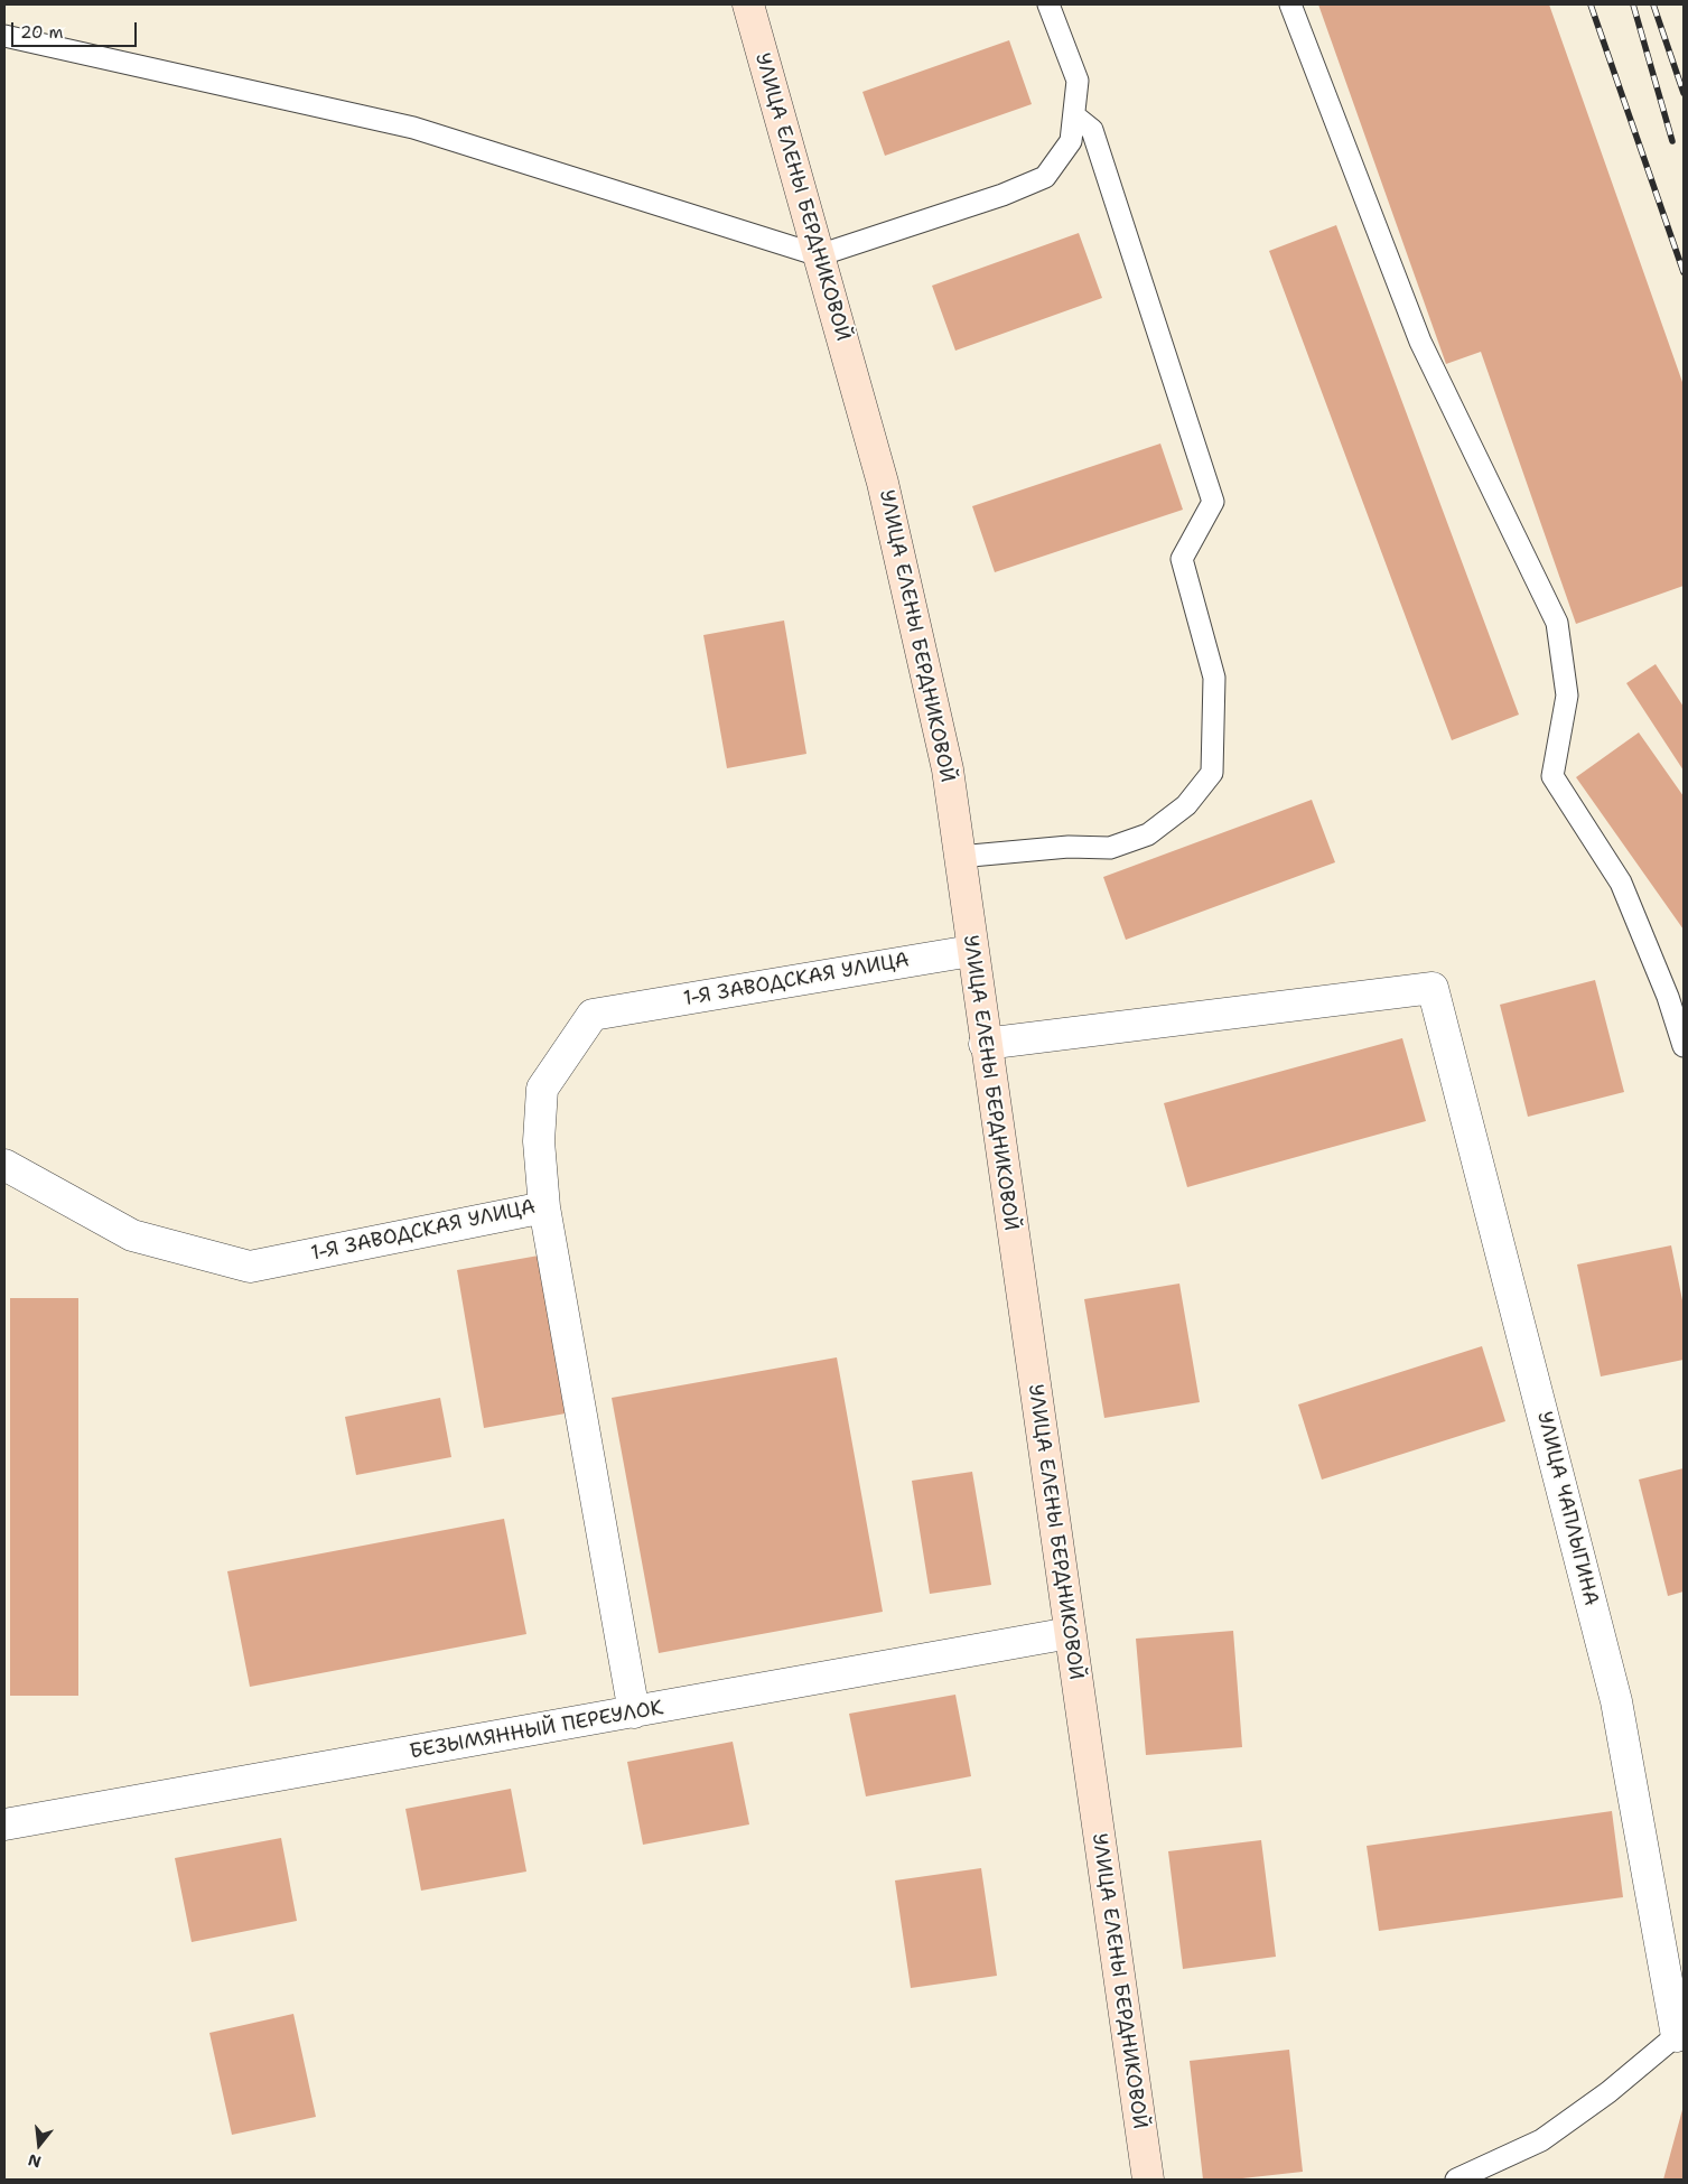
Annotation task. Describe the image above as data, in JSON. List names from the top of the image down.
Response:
{
  "streets": {
    "street": [
      "УЛИЦА ЕЛЕНЫ БЕРДНИКОВОЙ",
      "1-Я ЗАВОДСКАЯ УЛИЦА",
      "УЛИЦА ЧАПЛЫГИНА",
      "БЕЗЫМЯННЫЙ ПЕРЕУЛОК"
    ]
  },
  "crossings": [
    ["УЛИЦА ЕЛЕНЫ БЕРДНИКОВОЙ", "1-Я ЗАВОДСКАЯ УЛИЦА"],
    ["УЛИЦА ЕЛЕНЫ БЕРДНИКОВОЙ", "УЛИЦА ЧАПЛЫГИНА"],
    ["УЛИЦА ЕЛЕНЫ БЕРДНИКОВОЙ", "БЕЗЫМЯННЫЙ ПЕРЕУЛОК"]
  ],
  "scale_bar": "20 m",
  "north": "bottom"
}
